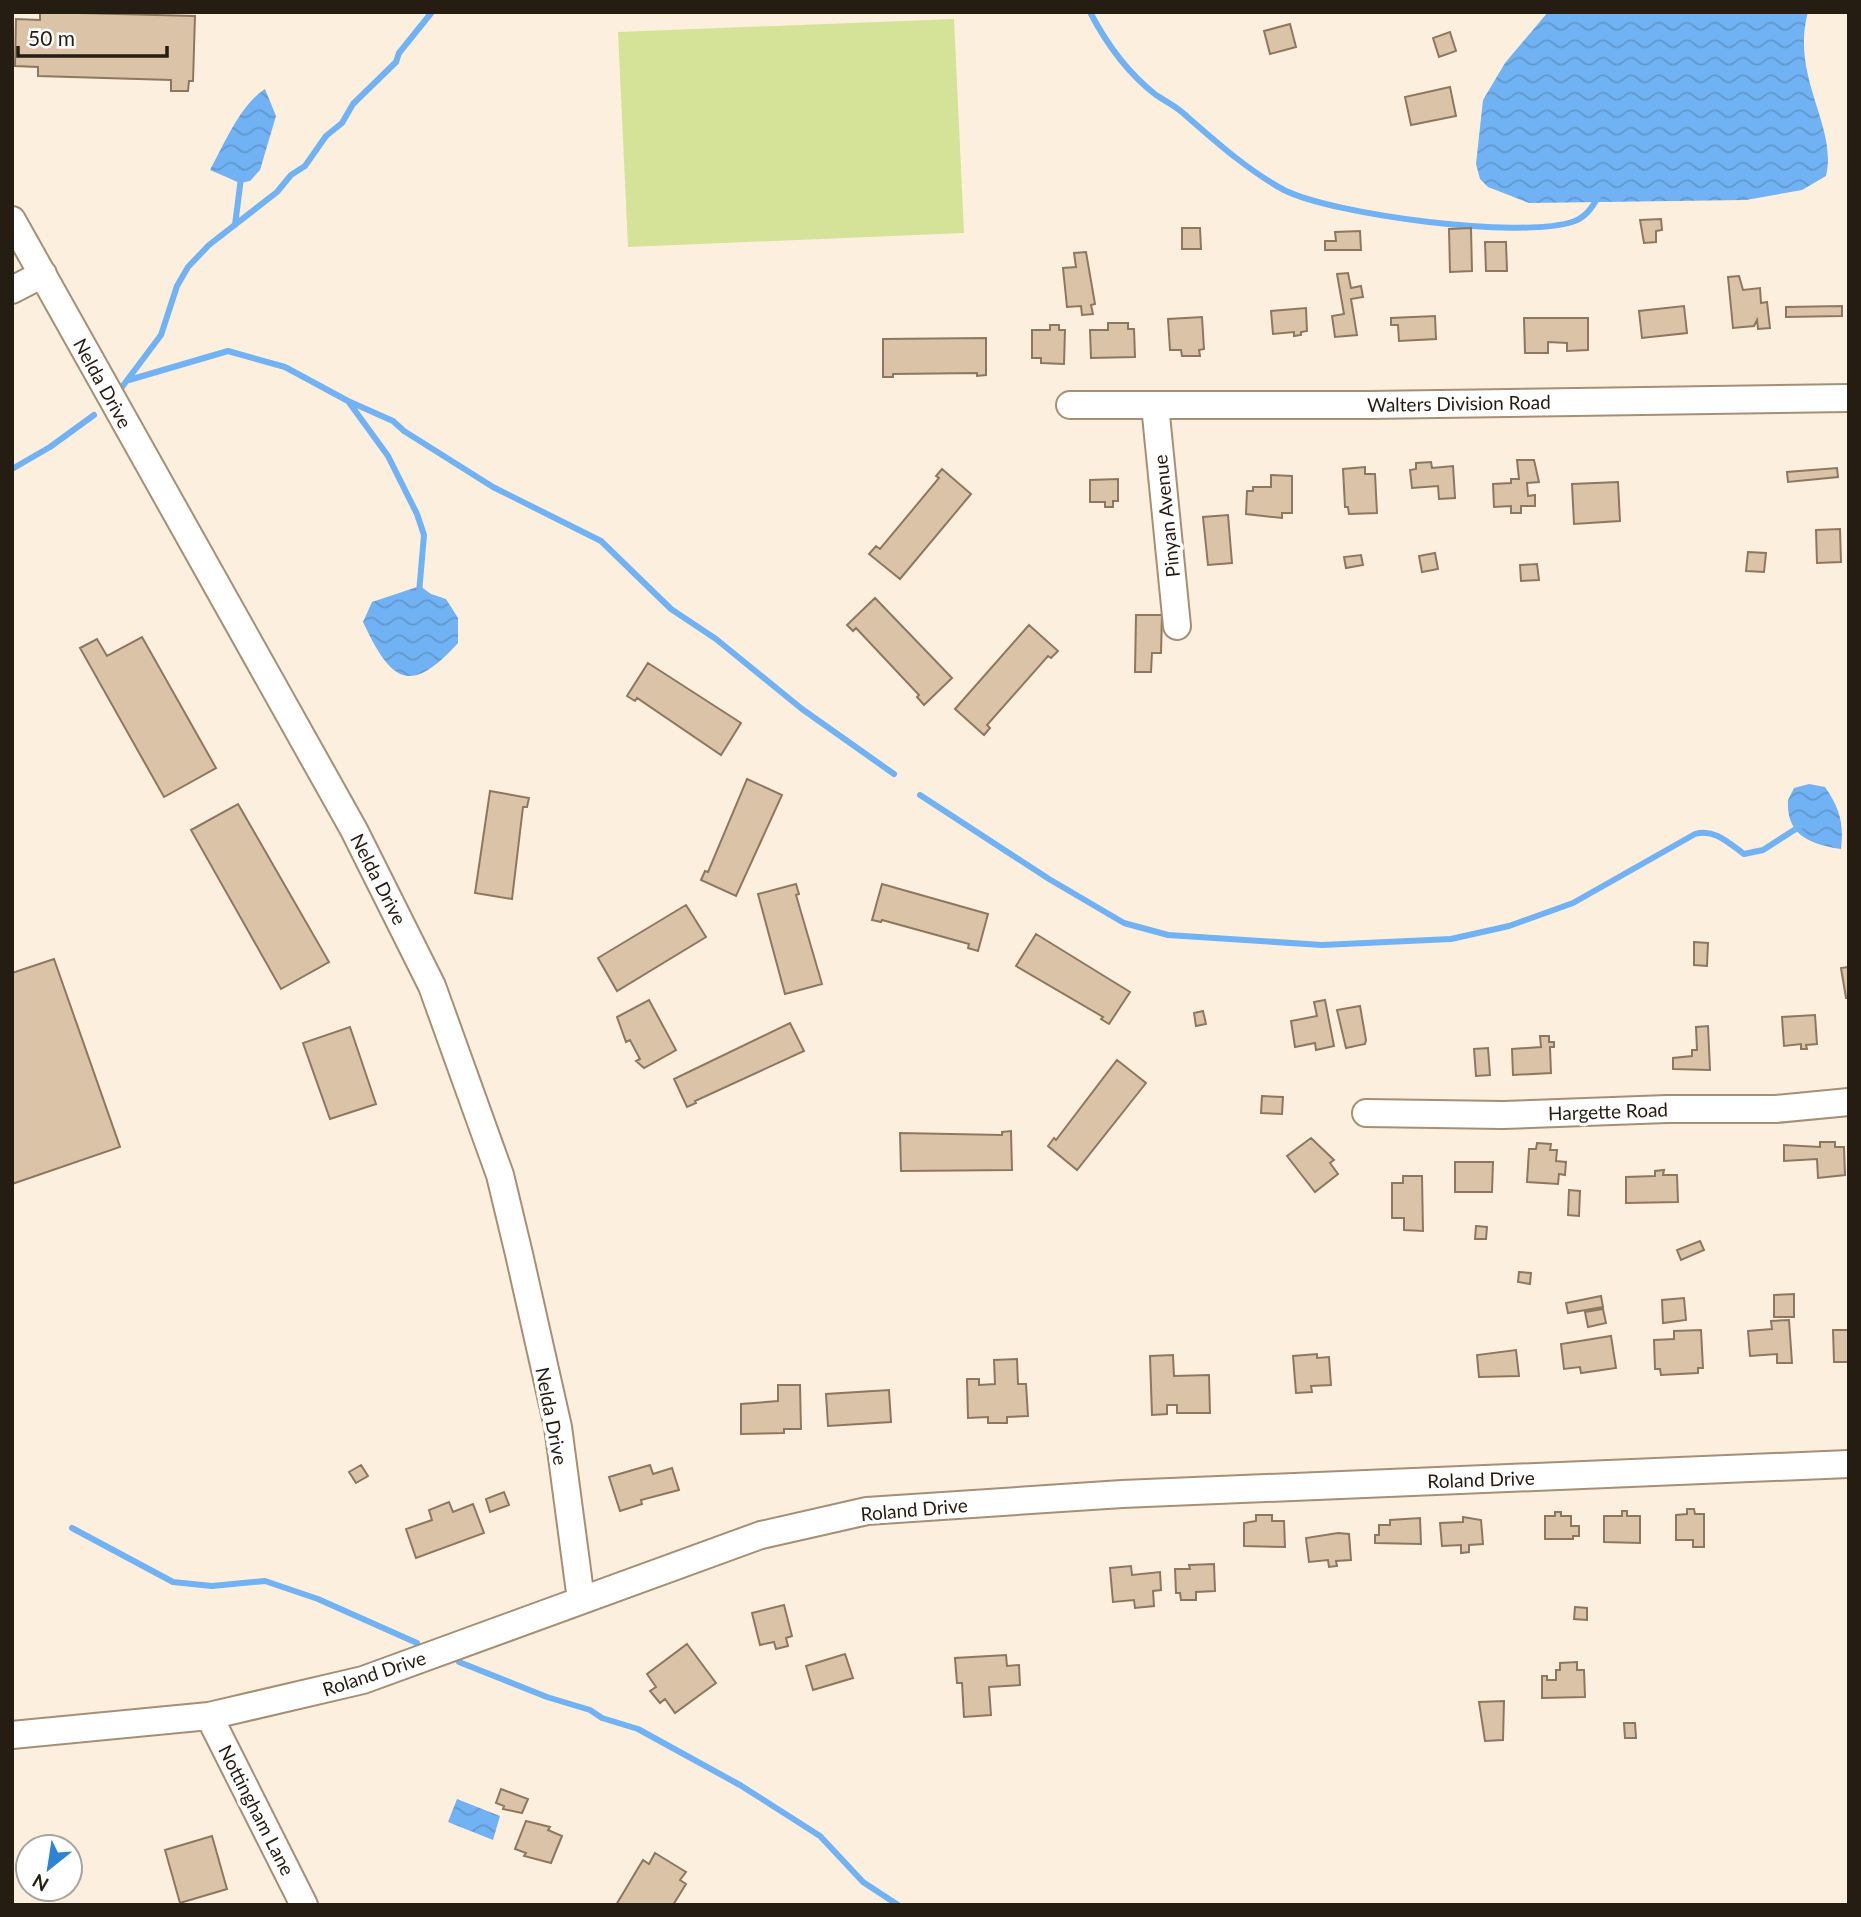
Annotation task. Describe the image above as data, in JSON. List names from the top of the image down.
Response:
{
  "streets": {
    "street": [
      "Nelda Drive",
      "Walters Division Road",
      "Pinyan Avenue",
      "Hargette Road",
      "Roland Drive",
      "Nottingham Lane"
    ]
  },
  "crossings": [
    ["Nelda Drive", "Roland Drive"],
    ["Walters Division Road", "Pinyan Avenue"],
    ["Roland Drive", "Nottingham Lane"]
  ],
  "scale_bar": "50 m",
  "north": "bottom left"
}
